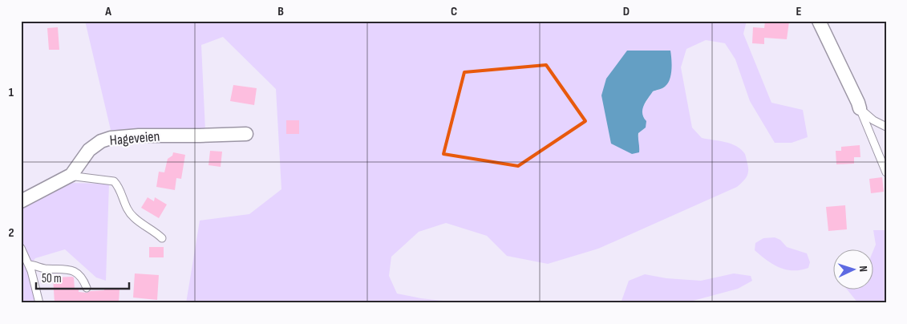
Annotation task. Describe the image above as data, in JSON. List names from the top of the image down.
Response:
{
  "streets": {
    "street": ["Hageveien"]
  },
  "scale_bar": "50 m",
  "north": "right",
  "grid": {
    "columns": [
      "A",
      "B",
      "C",
      "D",
      "E"
    ],
    "rows": ["1", "2"]
  }
}
